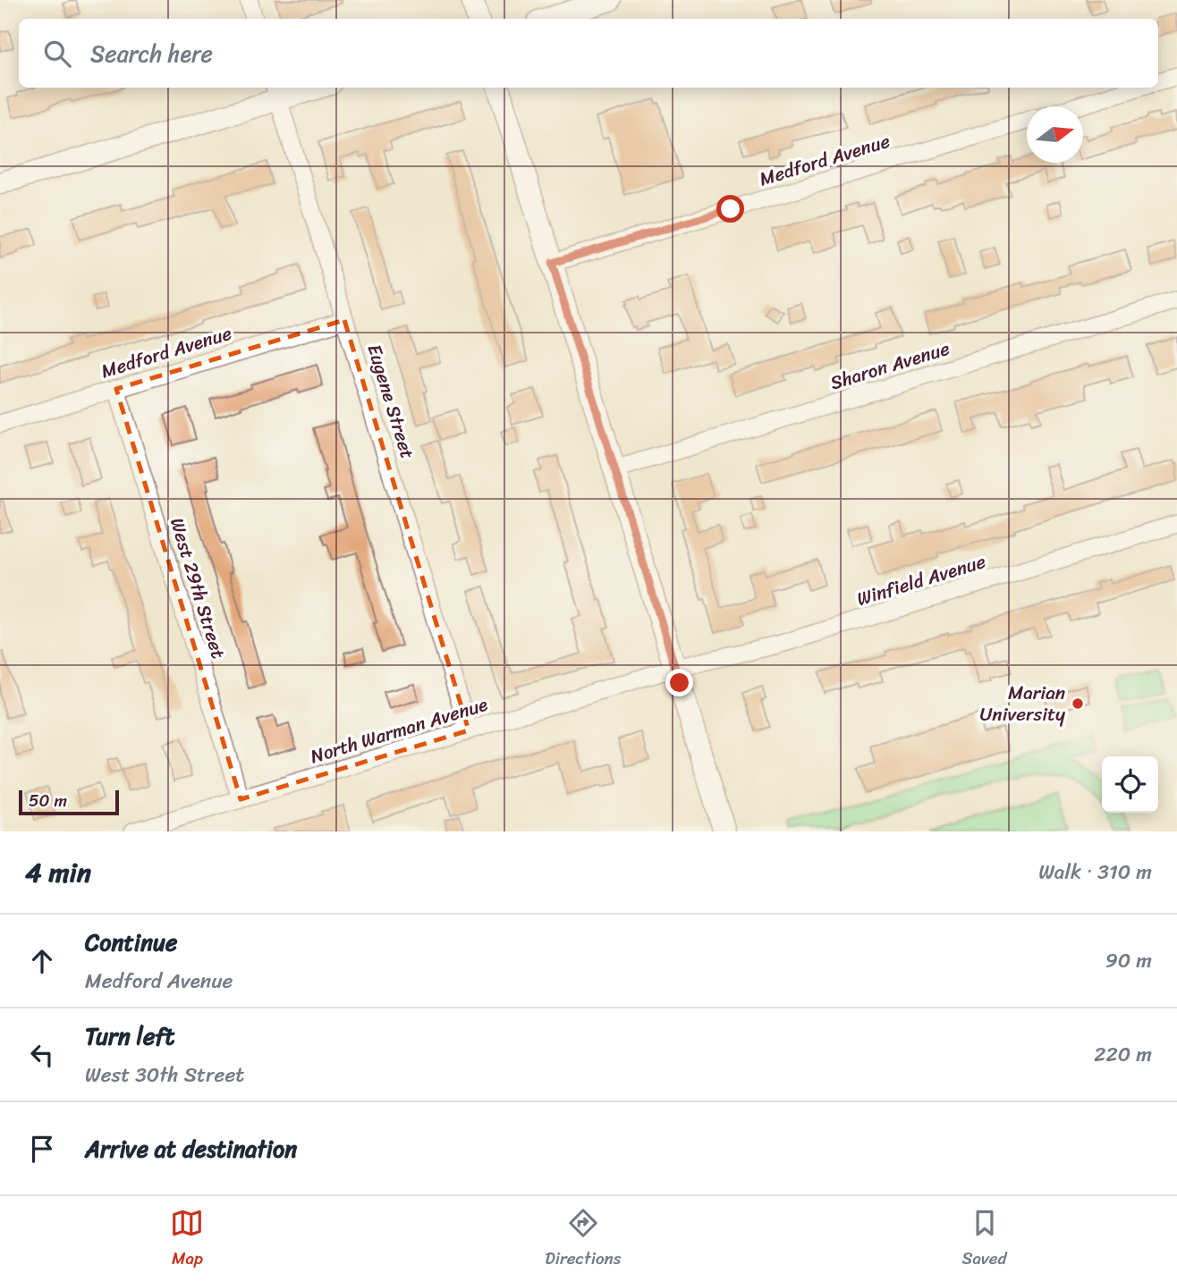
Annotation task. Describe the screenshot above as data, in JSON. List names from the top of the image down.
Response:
{
  "streets": {
    "street": [
      "Medford Avenue",
      "Sharon Avenue",
      "Eugene Street",
      "Winfield Avenue",
      "West 29th Street",
      "North Warman Avenue"
    ]
  },
  "crossings": [
    ["Medford Avenue", "Eugene Street"],
    ["Medford Avenue", "West 29th Street"],
    ["Eugene Street", "North Warman Avenue"],
    ["Winfield Avenue", "North Warman Avenue"],
    ["West 29th Street", "North Warman Avenue"]
  ],
  "places": ["Marian University"],
  "scale_bar": "50 m",
  "north": "right",
  "page": {
    "search": "Search here",
    "scale": "50 m",
    "heading": ["4 min", "Walk · 310 m"],
    "list": [
      ["Continue", "Medford Avenue", "90 m"],
      ["Turn left", "West 30th Street", "220 m"],
      "Arrive at destination"
    ],
    "nav": ["Map", "Directions", "Saved"]
  }
}
